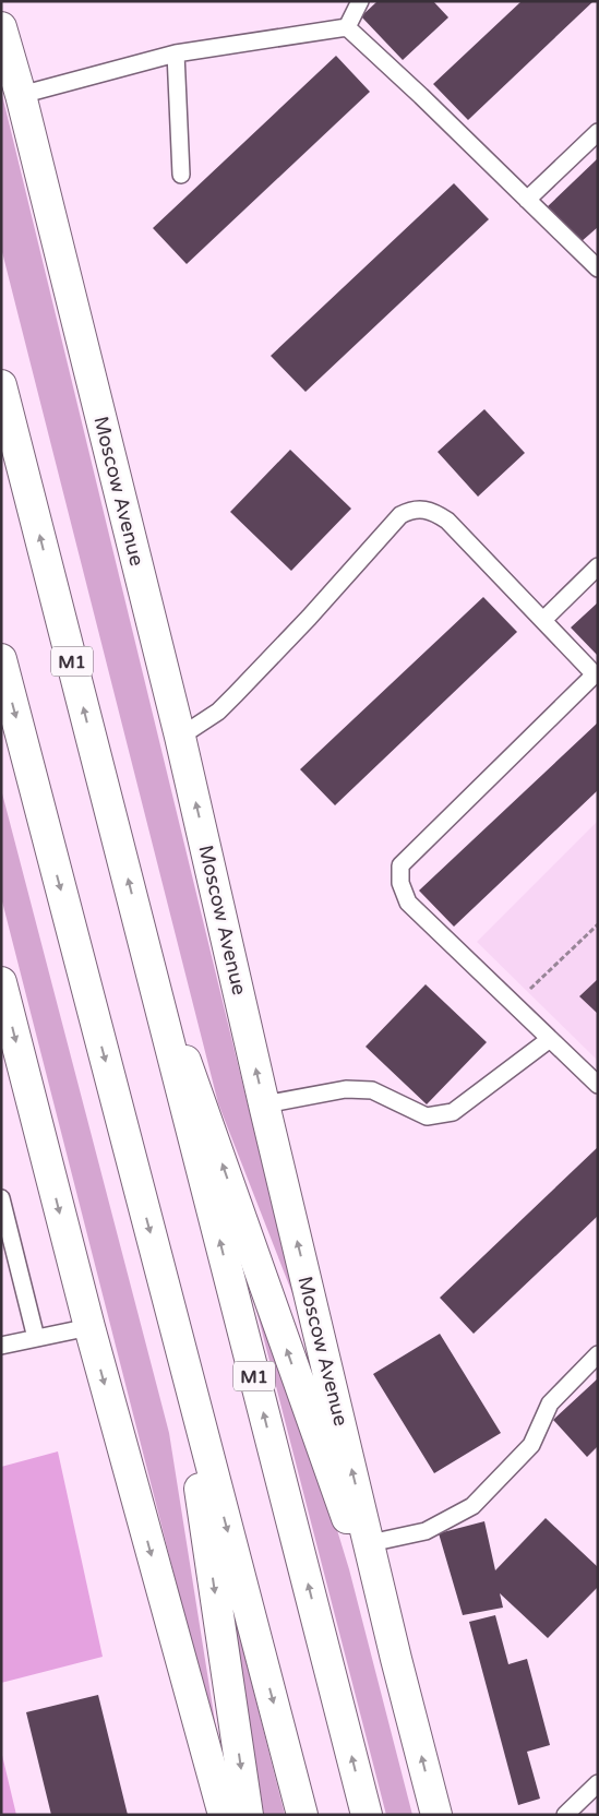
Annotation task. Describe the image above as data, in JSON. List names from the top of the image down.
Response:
{
  "streets": {
    "main road": ["Moscow Avenue", "M1"]
  }
}
